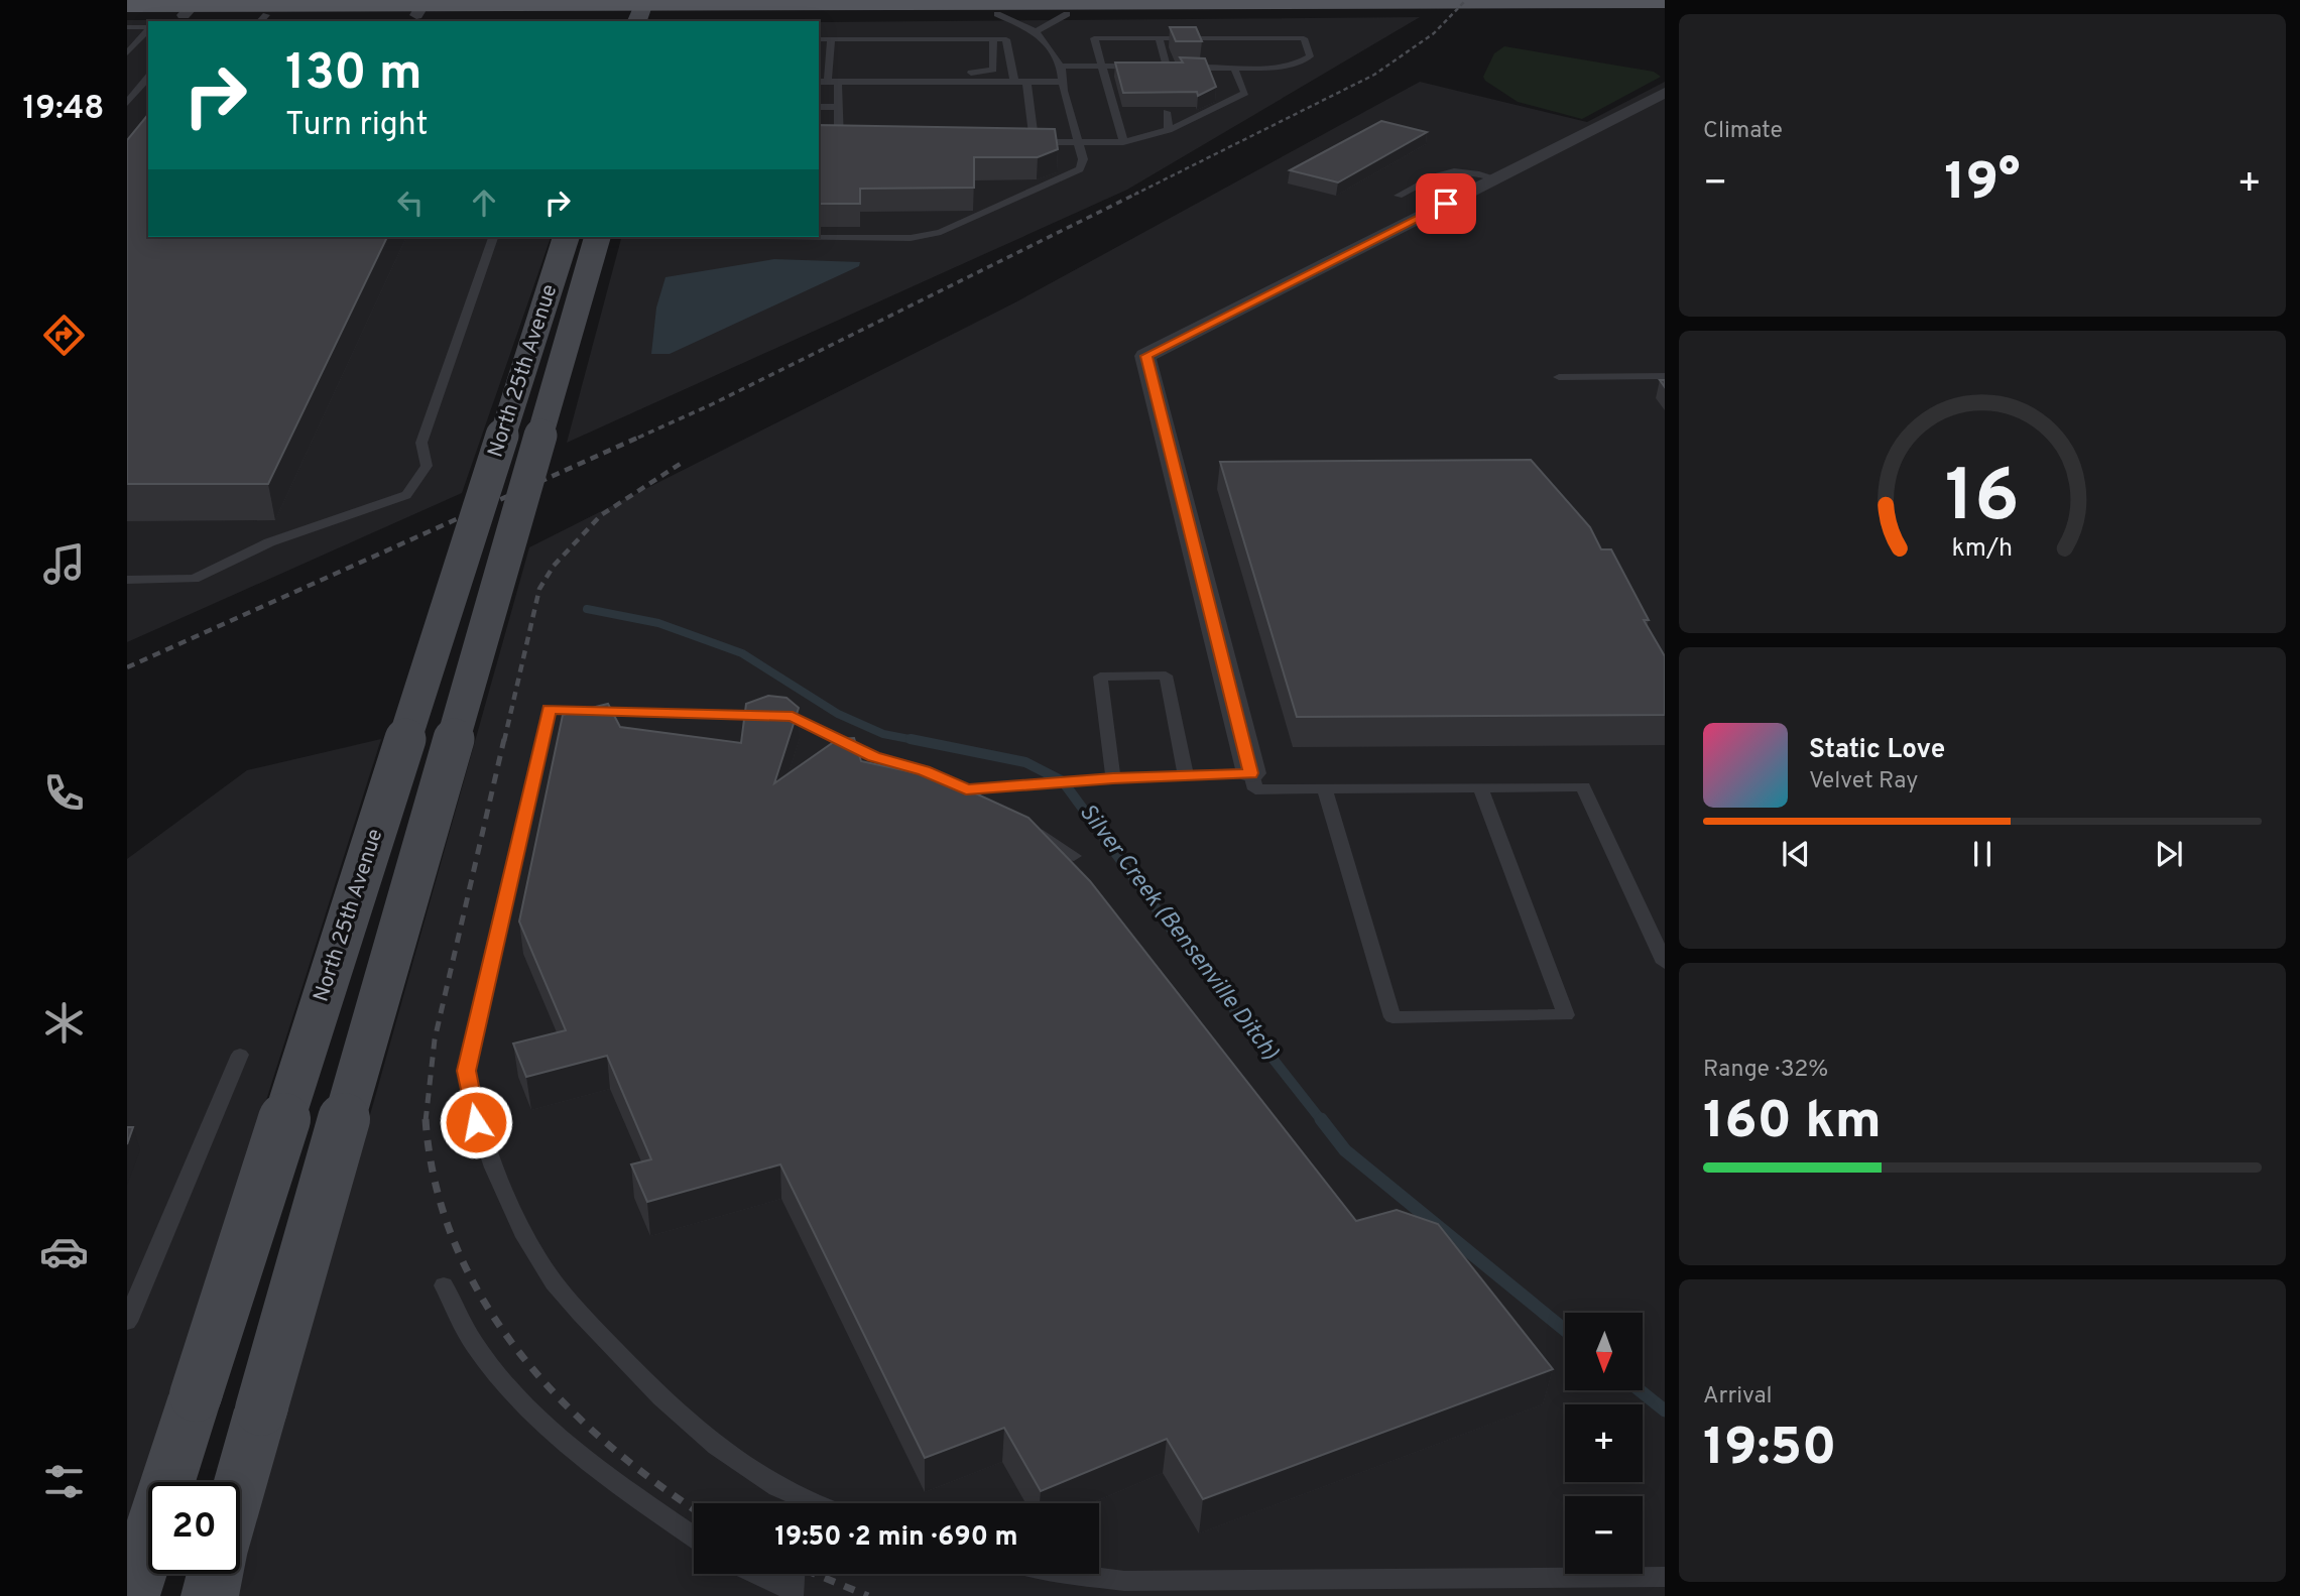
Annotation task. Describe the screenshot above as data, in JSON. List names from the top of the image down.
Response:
{
  "streets": {
    "main road": ["North 25th Avenue"]
  },
  "water": ["Silver Creek (Bensenville Ditch)"],
  "north": "bottom",
  "page": {
    "tabs": "19:48",
    "tile": [
      "Climate",
      ["Range · 32%", "160 km"],
      ["Arrival", "19:50"]
    ],
    "turn": ["130 m", "Turn right"],
    "heat": ["−", "19°", "+"],
    "song": ["Static Love", "Velvet Ray"],
    "map_buttons": ["+", "−"],
    "limit": "20",
    "trip": "19:50 · 2 min · 690 m",
    "gauge": ["16", "km/h"]
  }
}
